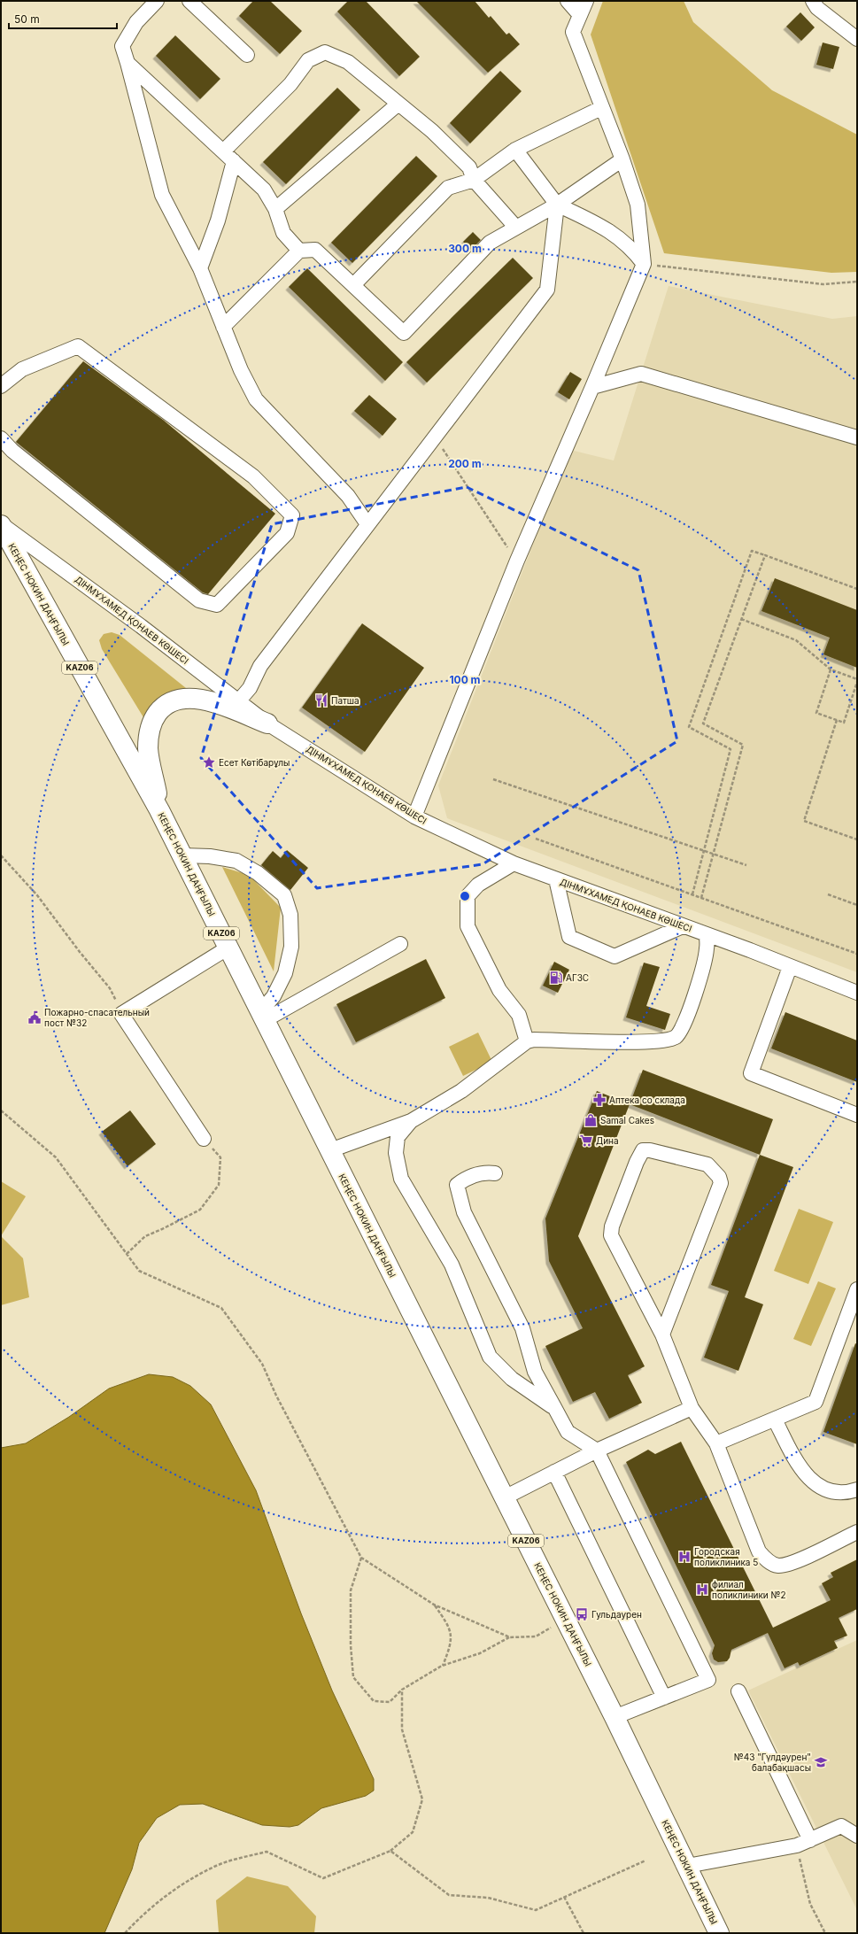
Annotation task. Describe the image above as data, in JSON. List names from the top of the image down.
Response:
{
  "streets": {
    "highway": ["КЕҢЕС НОКИН ДАҢҒЫЛЫ", "KАZ06"],
    "street": ["ДІНМҰХАМЕД ҚОНАЕВ КӨШЕСІ"]
  },
  "crossings": [
    ["КЕҢЕС НОКИН ДАҢҒЫЛЫ", "ДІНМҰХАМЕД ҚОНАЕВ КӨШЕСІ"]
  ],
  "places": {
    "restaurant": ["Патша"],
    "place": ["Есет Көтібарұлы"],
    "fuel station": ["АГЗС"],
    "public building": ["Пожарно-спасательный пост №32"],
    "pharmacy": ["Аптека со склада"],
    "shop": ["Samal Cakes"],
    "supermarket": ["Дина"],
    "hospital": ["Городская поликлиника 5", "филиал поликлиники №2"],
    "bus stop": ["Гульдаурен"],
    "school or university": ["№43 \"Гүлдәурен\" балабақшасы"]
  },
  "scale_bar": "50 m",
  "rings": ["300 m", "200 m", "100 m"]
}
